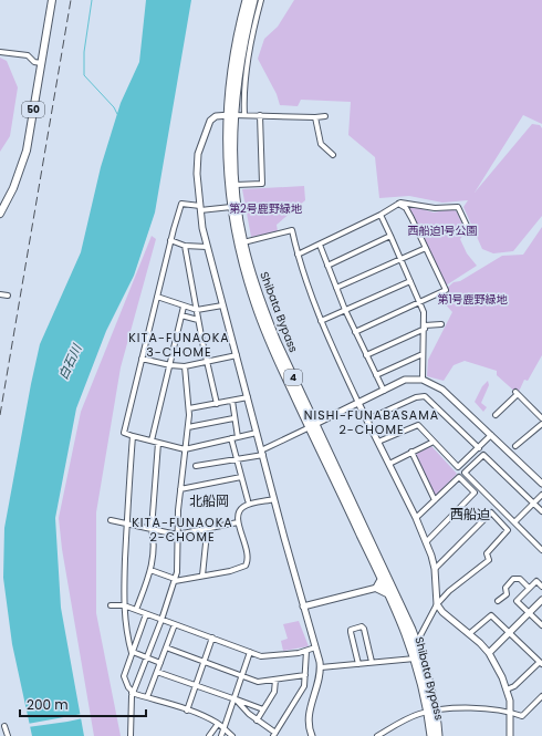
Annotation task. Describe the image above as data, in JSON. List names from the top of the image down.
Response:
{
  "streets": {
    "highway": ["Shibata Bypass", "4"],
    "main road": ["50"]
  },
  "districts": [
    "KITA-FUNAOKA 3-CHOME",
    "NISHI-FUNABASAMA 2-CHOME",
    "北船岡",
    "西船迫",
    "KITA-FUNAOKA 2-CHOME"
  ],
  "water": ["白石川"],
  "parks": ["第2号鹿野緑地", "西船迫1号公園", "第1号鹿野緑地"],
  "scale_bar": "200 m"
}
